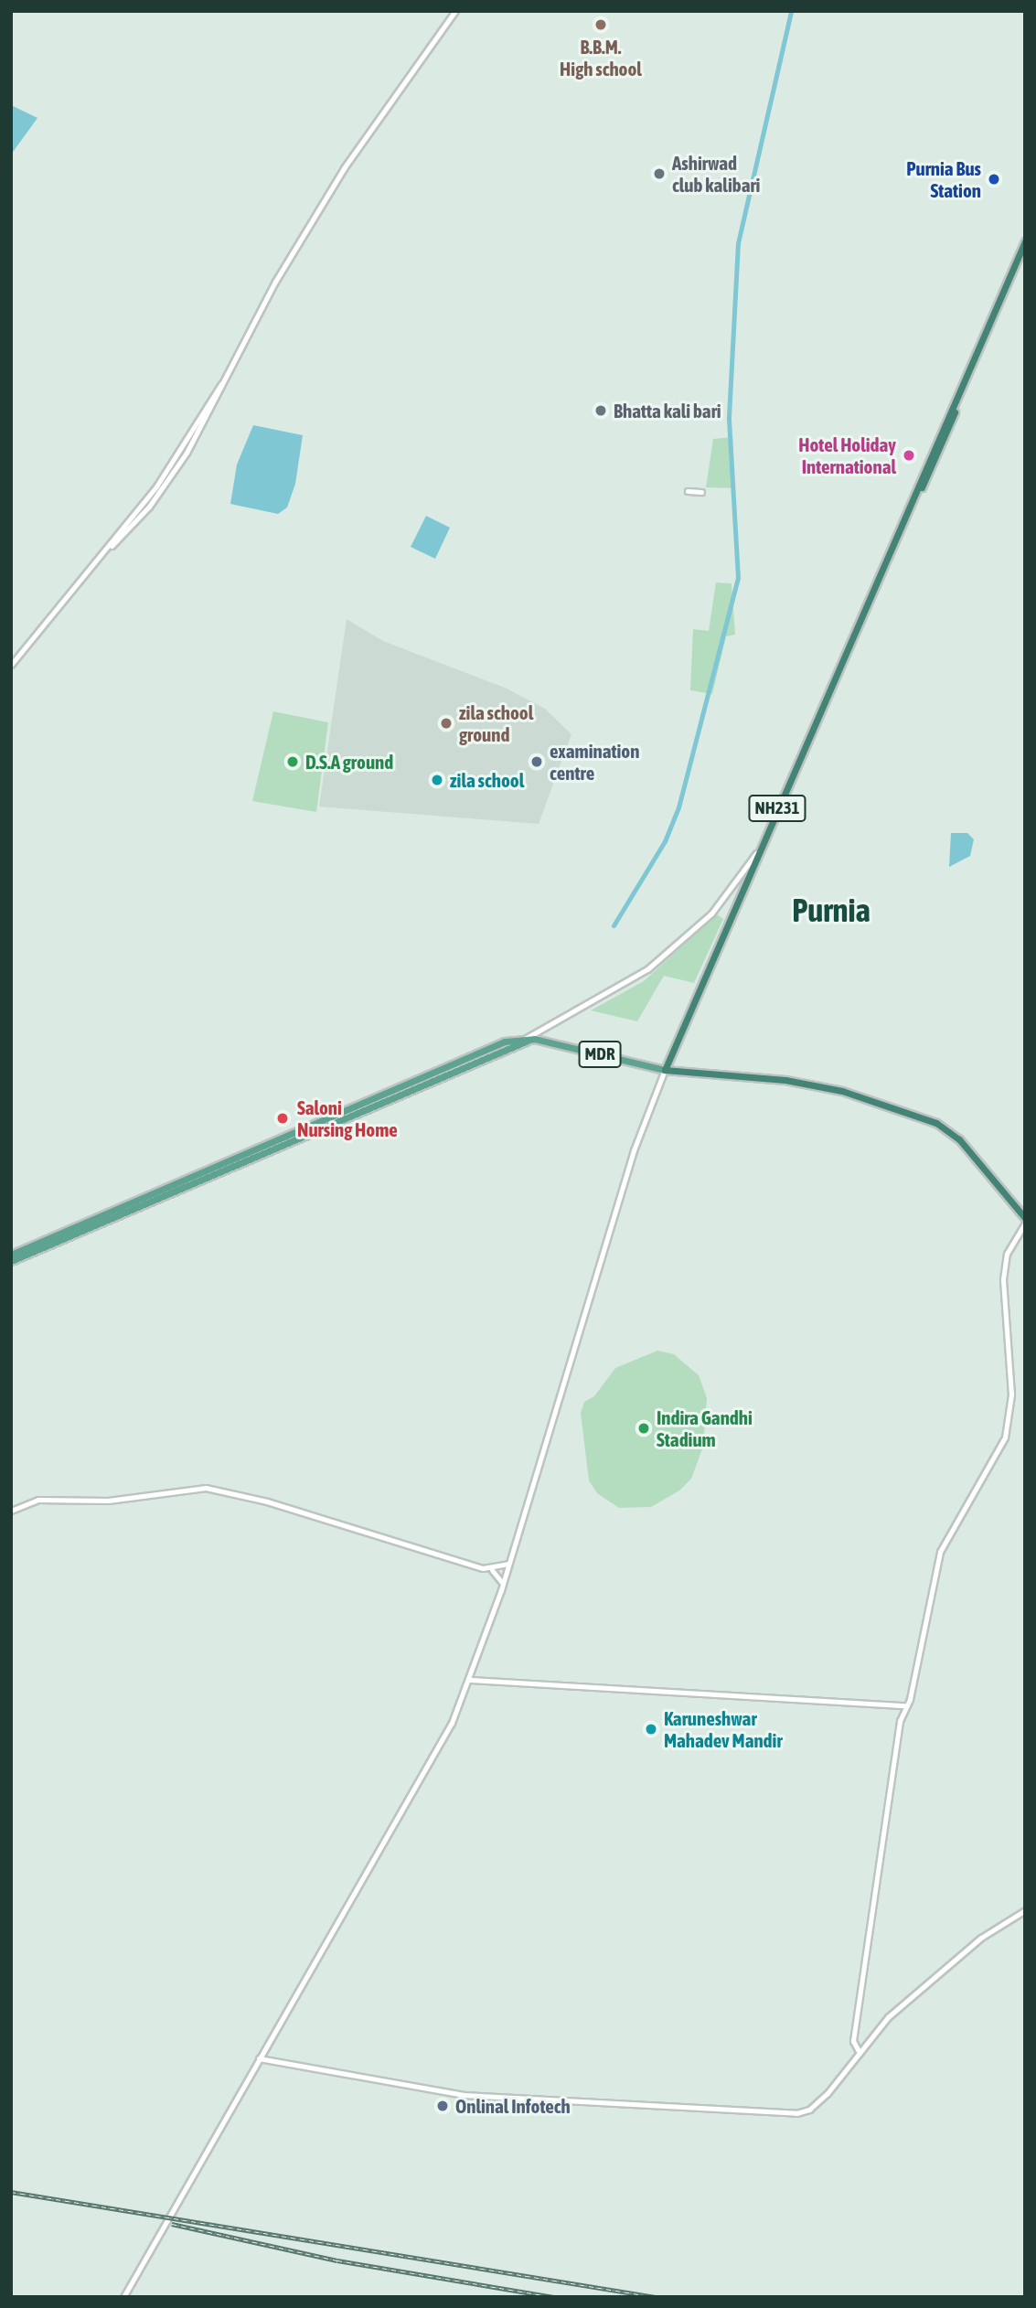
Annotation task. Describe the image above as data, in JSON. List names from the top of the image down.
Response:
{
  "streets": {
    "highway": ["NH231"],
    "main road": ["MDR"]
  },
  "crossings": [
    ["NH231", "MDR"]
  ],
  "districts": ["Purnia"],
  "places": [
    "B.B.M. High school",
    "Ashirwad club kalibari",
    "Purnia Bus Station",
    "Bhatta kali bari",
    "Hotel Holiday International",
    "zila school ground",
    "D.S.A ground",
    "examination centre",
    "zila school",
    "Saloni Nursing Home",
    "Indira Gandhi Stadium",
    "Karuneshwar Mahadev Mandir",
    "Onlinal Infotech"
  ]
}
